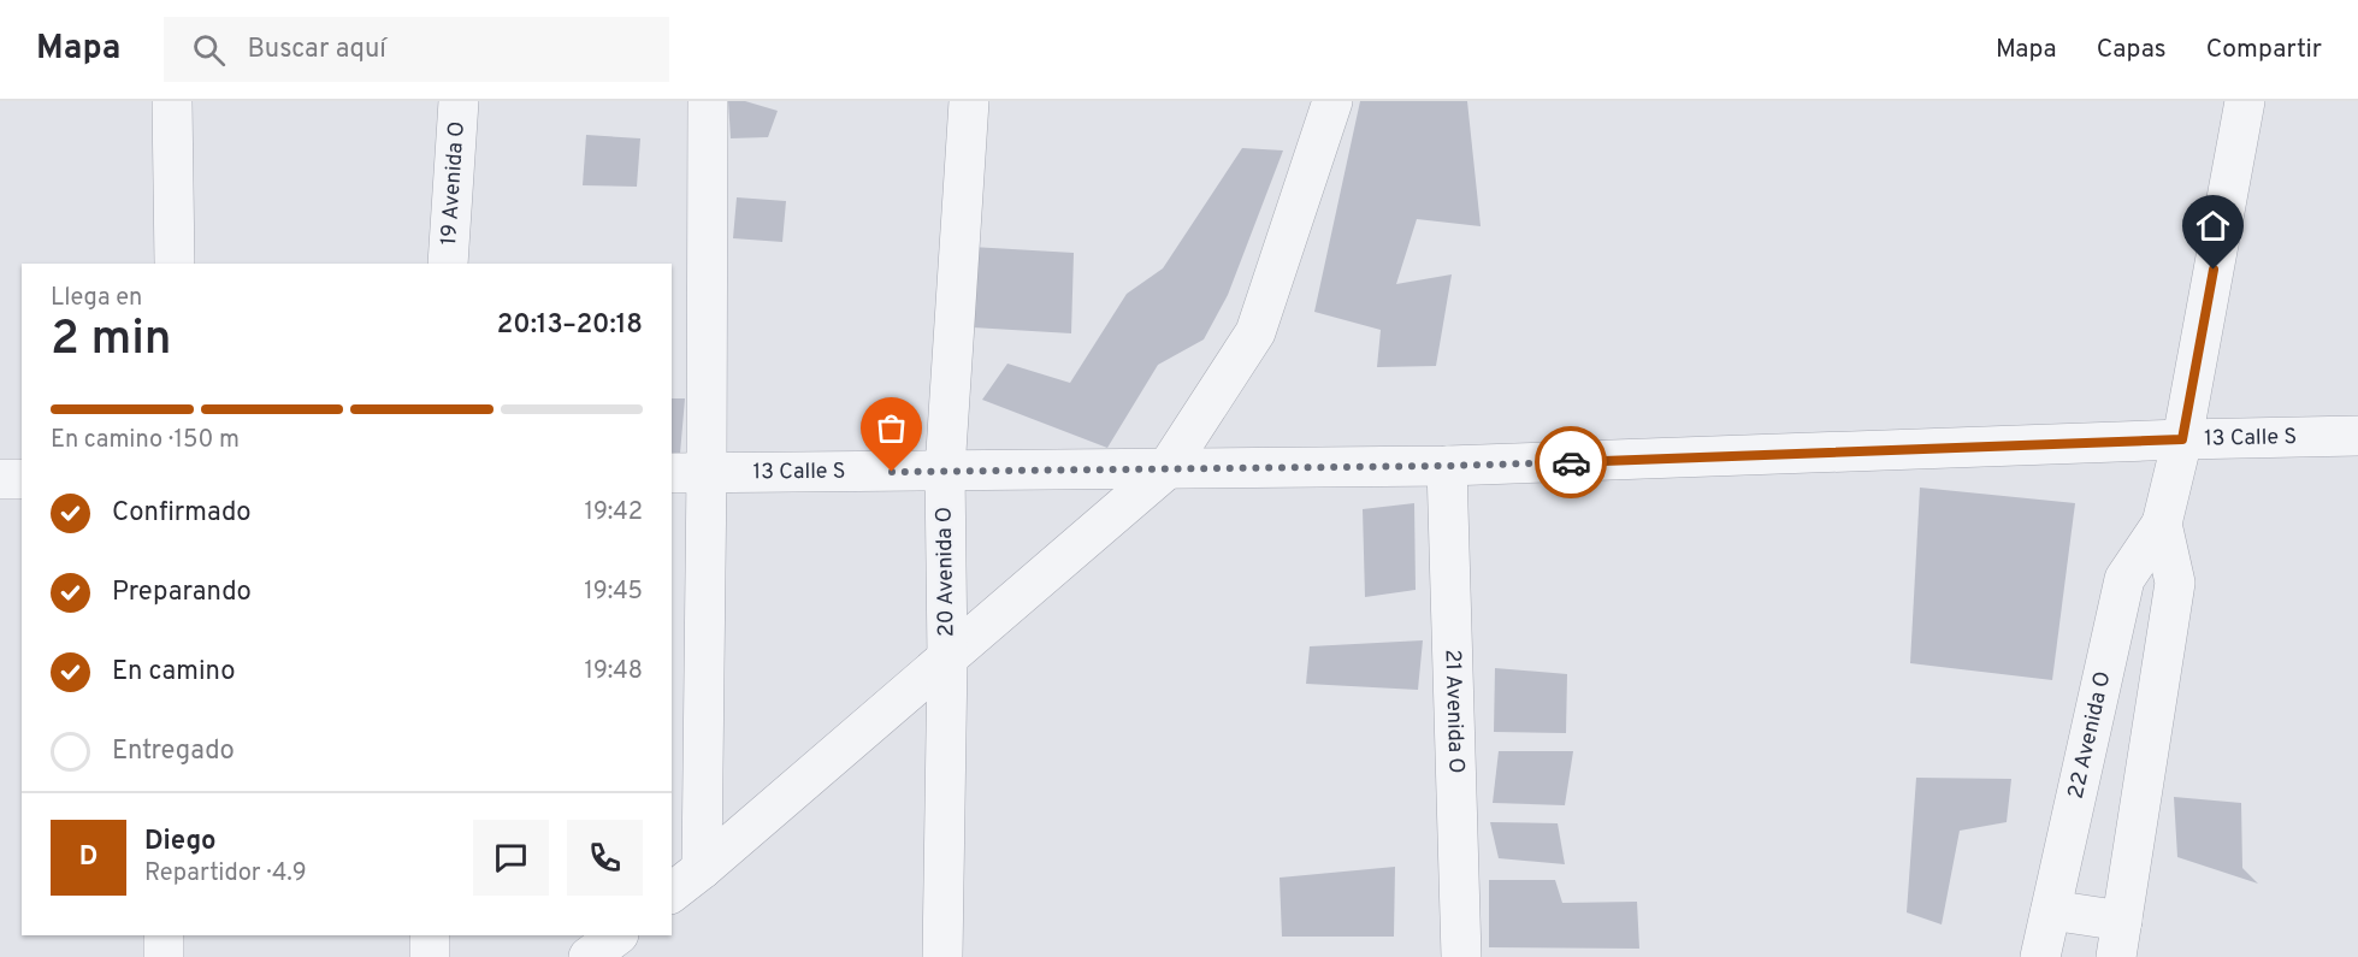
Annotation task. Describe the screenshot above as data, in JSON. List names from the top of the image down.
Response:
{
  "streets": {
    "street": [
      "19 Avenida O",
      "13 Calle S",
      "20 Avenida O",
      "21 Avenida O",
      "22 Avenida O"
    ]
  },
  "crossings": [
    ["13 Calle S", "20 Avenida O"],
    ["13 Calle S", "21 Avenida O"]
  ],
  "page": {
    "header": "Mapa",
    "search": "Buscar aquí",
    "nav": ["Mapa", "Capas", "Compartir"],
    "heading": ["2 min", "Llega en", "20:13–20:18"],
    "panel": ["Diego", "Repartidor · 4.9"],
    "bar": "En camino · 150 m",
    "list": [
      ["Confirmado", "19:42"],
      ["Preparando", "19:45"],
      ["En camino", "19:48"],
      "Entregado"
    ],
    "round": "D"
  }
}
